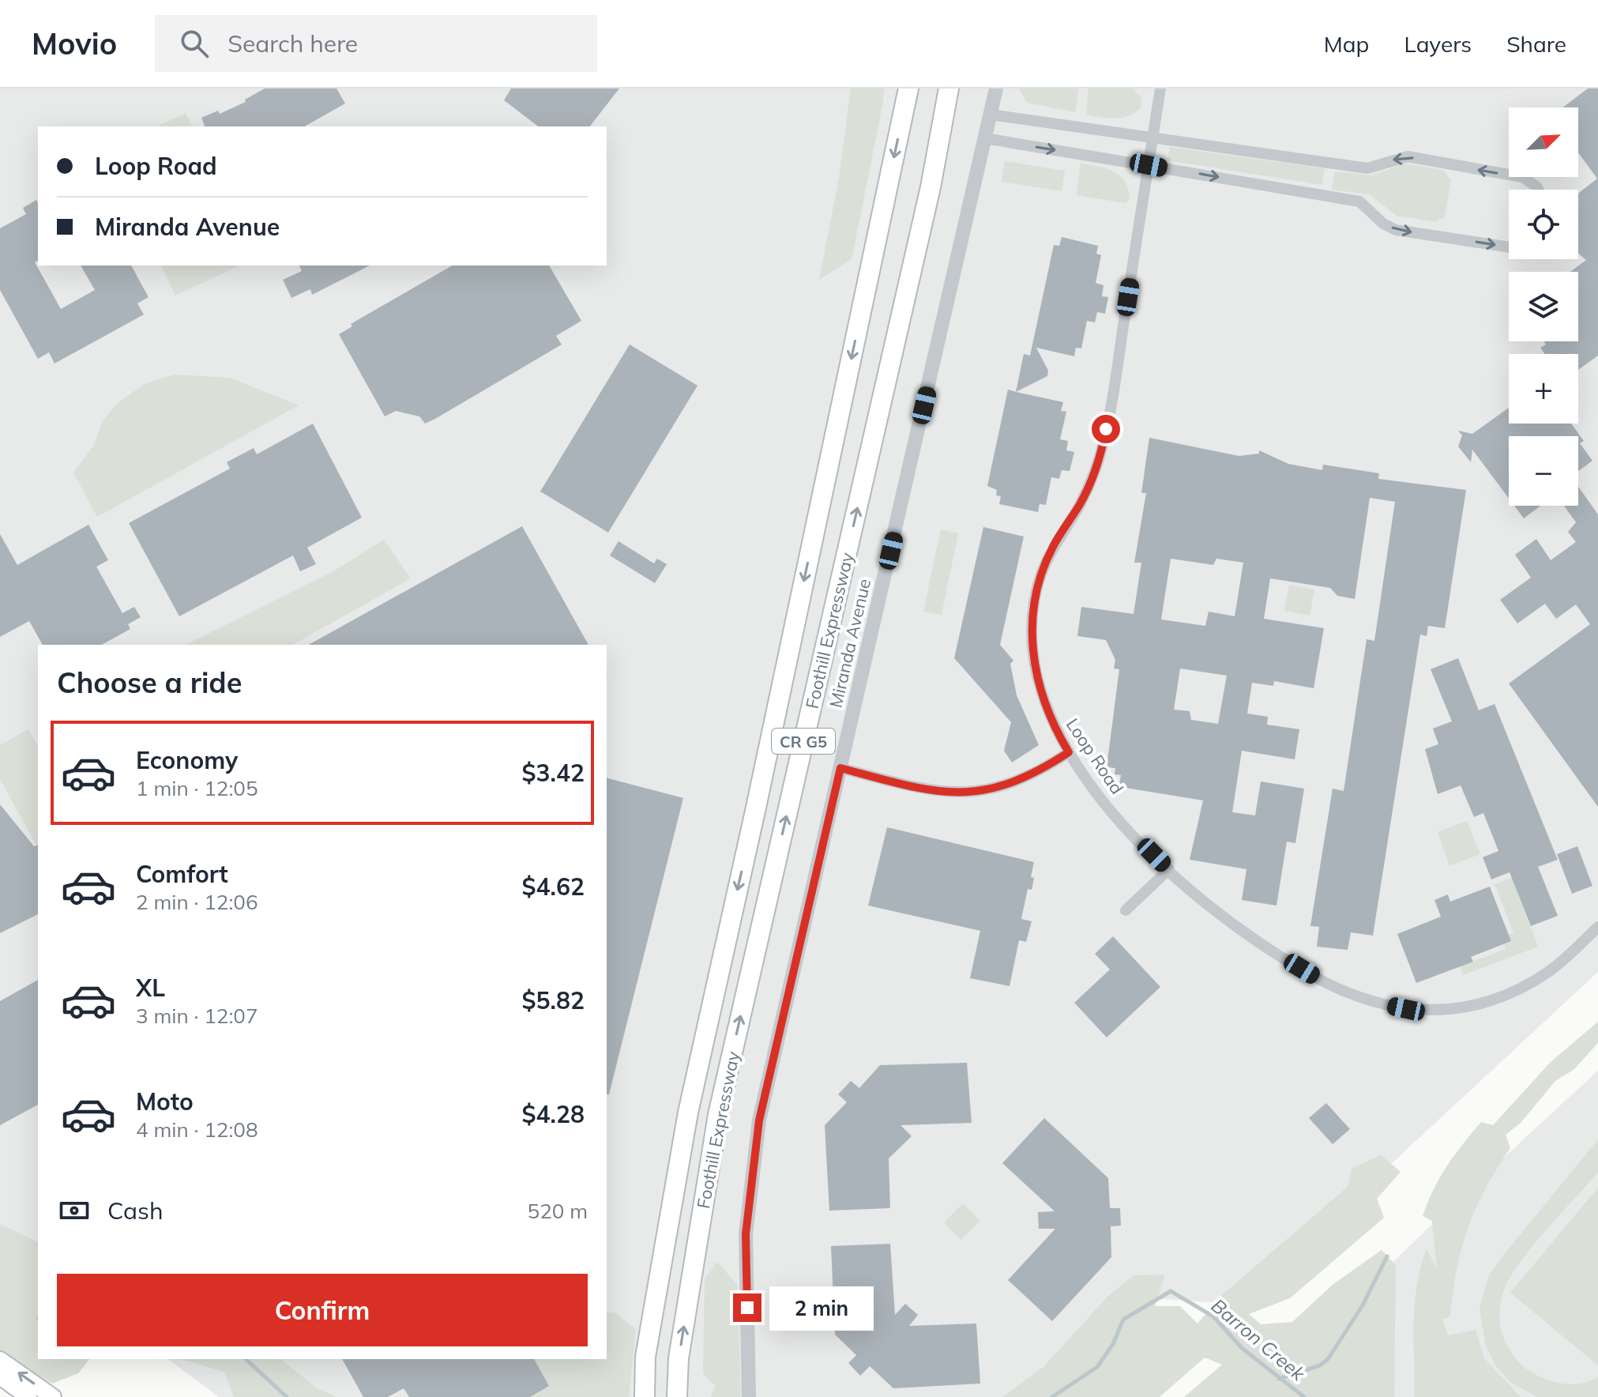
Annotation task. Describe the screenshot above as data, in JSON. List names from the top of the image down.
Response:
{
  "streets": {
    "highway": ["Foothill Expressway", "CR G5"],
    "street": ["Miranda Avenue", "Loop Road"]
  },
  "water": ["Barron Creek"],
  "north": "top right",
  "page": {
    "header": "Movio",
    "search": "Search here",
    "nav": ["Map", "Layers", "Share"],
    "map_buttons": ["+", "−"],
    "banner": ["Loop Road", "Miranda Avenue"],
    "heading": "Choose a ride",
    "list": [
      {
        "name": "Economy",
        "note": "1 min · 12:05",
        "value": "$3.42"
      },
      {
        "name": "Comfort",
        "note": "2 min · 12:06",
        "value": "$4.62"
      },
      {
        "name": "XL",
        "note": "3 min · 12:07",
        "value": "$5.82"
      },
      {
        "name": "Moto",
        "note": "4 min · 12:08",
        "value": "$4.28"
      }
    ],
    "pay": ["Cash", "520 m"],
    "buttons": "Confirm",
    "bubble": "2 min"
  }
}
